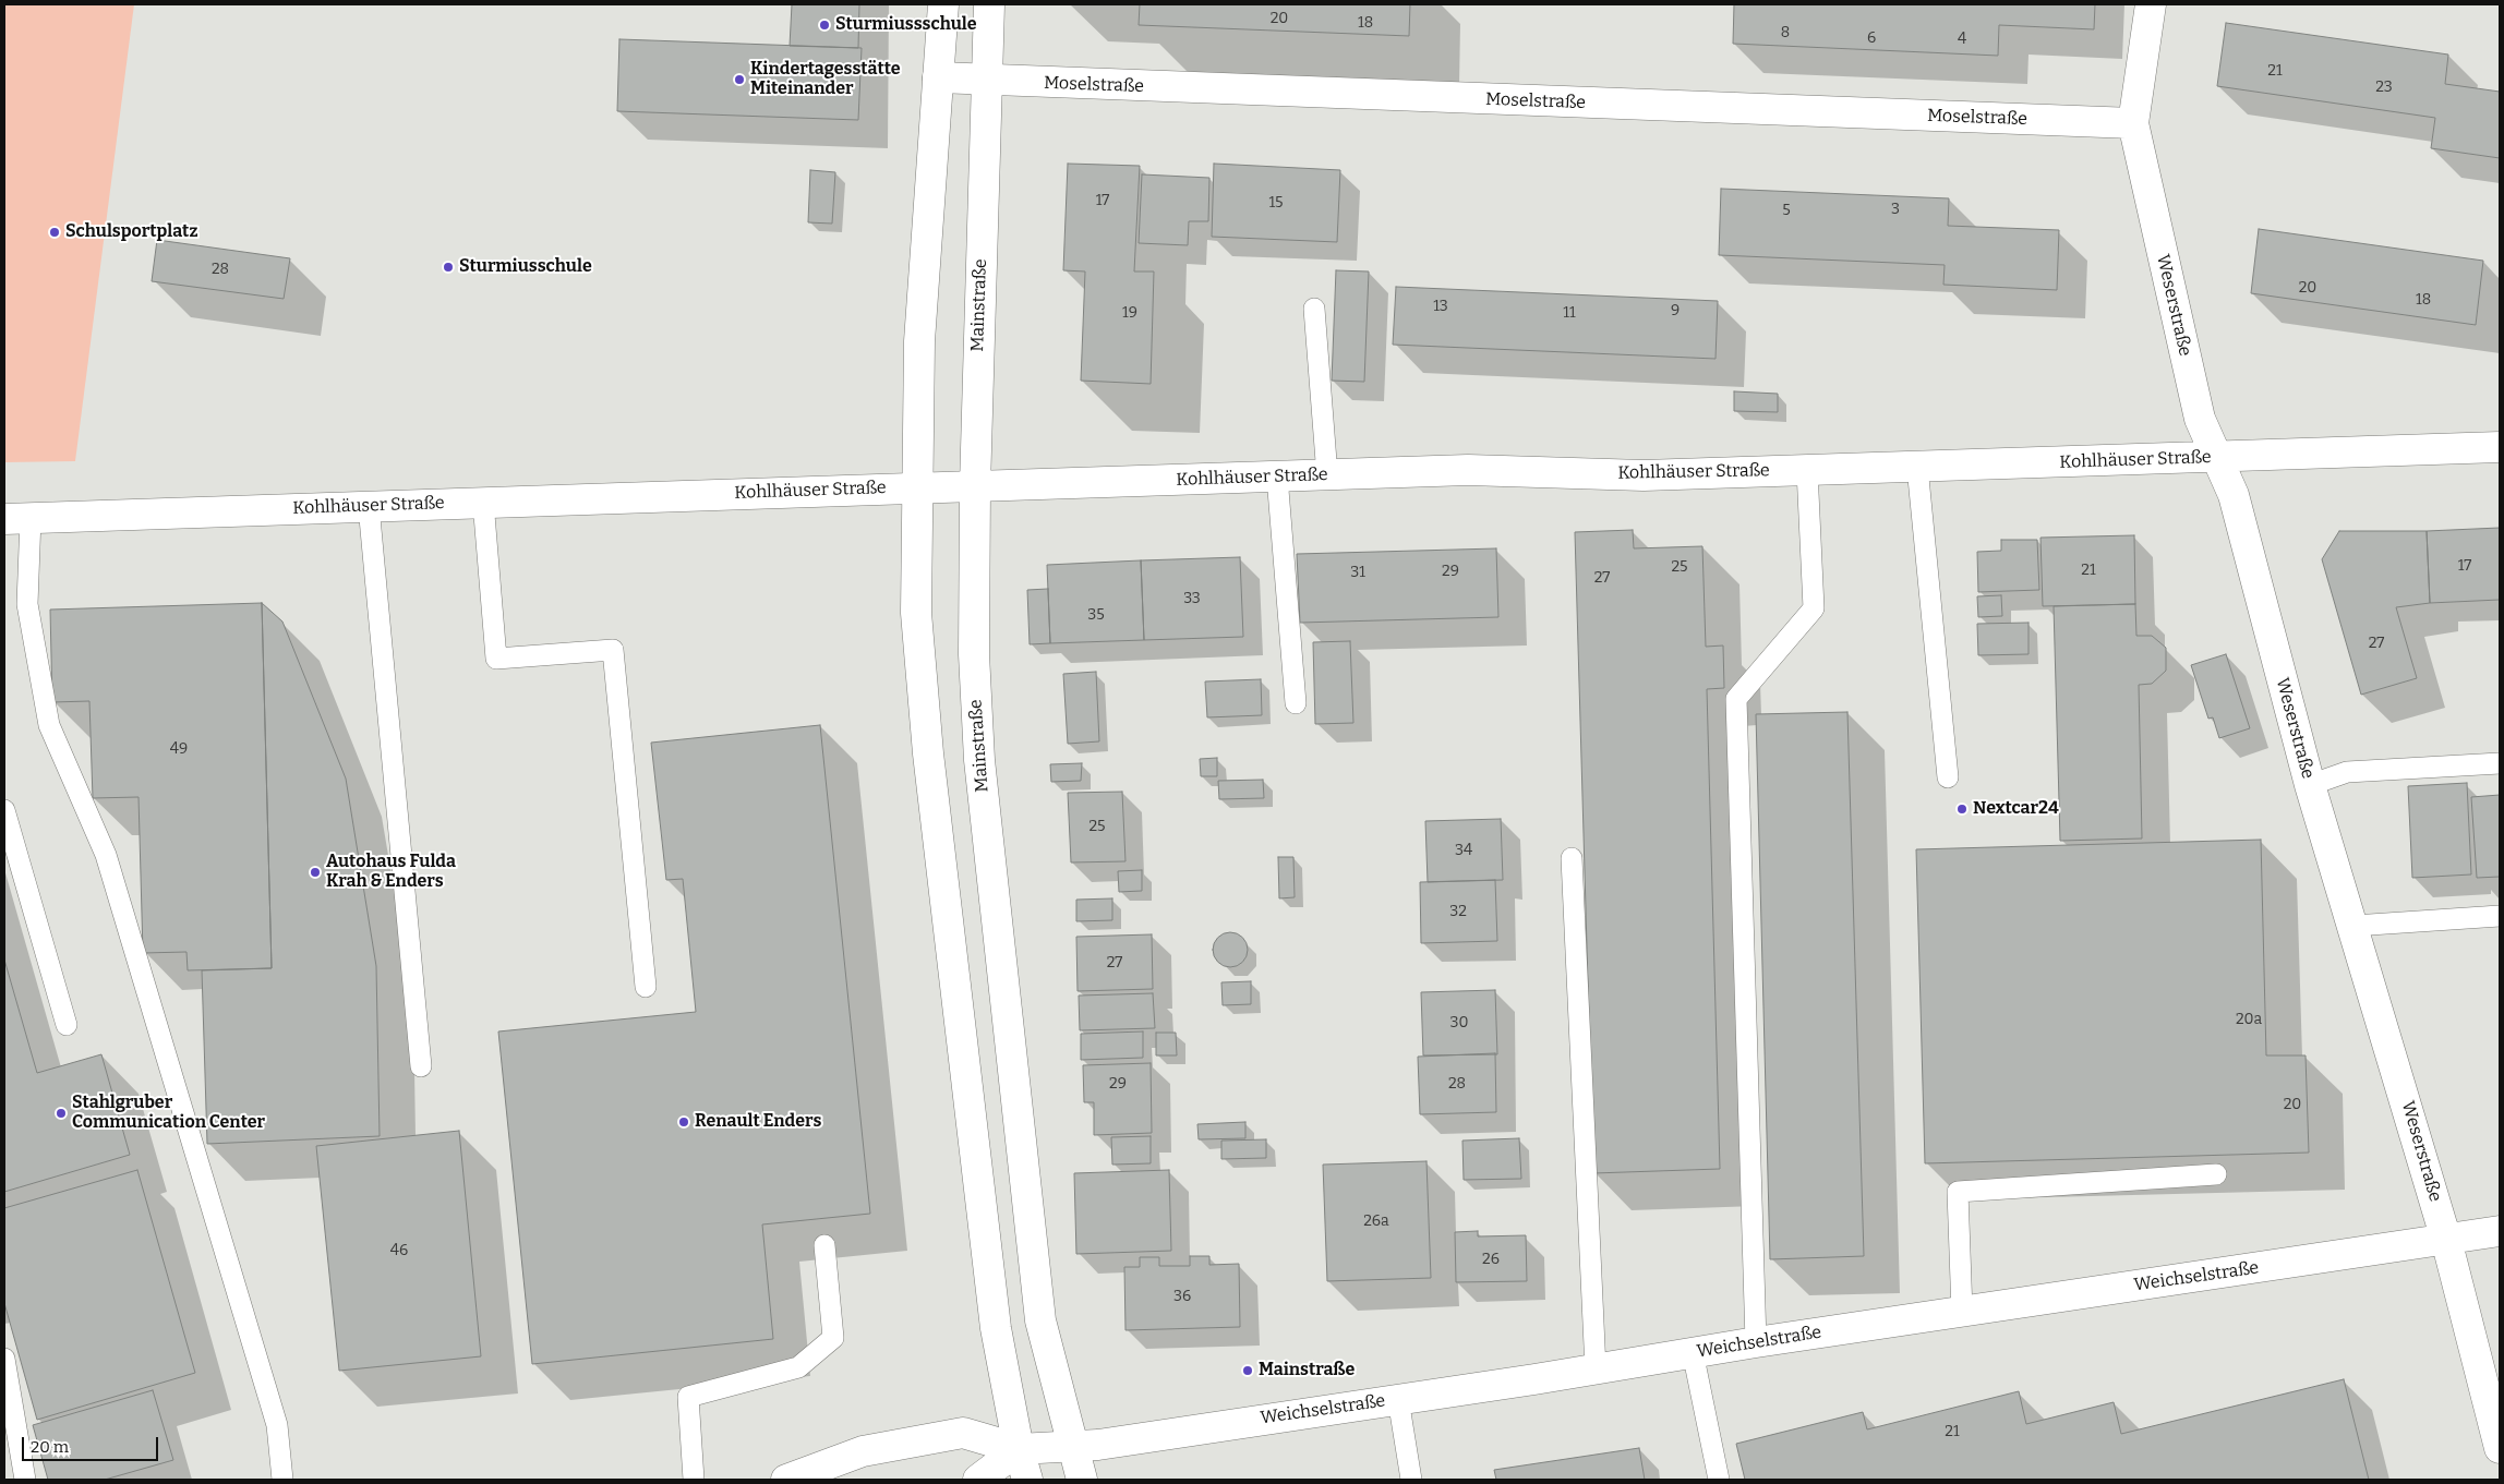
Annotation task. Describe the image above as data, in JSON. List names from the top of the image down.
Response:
{
  "streets": {
    "street": [
      "Moselstraße",
      "Mainstraße",
      "Weserstraße",
      "Kohlhäuser Straße",
      "Weichselstraße"
    ]
  },
  "crossings": [
    ["Moselstraße", "Mainstraße"],
    ["Moselstraße", "Weserstraße"],
    ["Mainstraße", "Kohlhäuser Straße"],
    ["Mainstraße", "Weichselstraße"],
    ["Weserstraße", "Kohlhäuser Straße"],
    ["Weserstraße", "Weichselstraße"]
  ],
  "places": [
    "Sturmiussschule",
    "Kindertagesstätte Miteinander",
    "Schulsportplatz",
    "Sturmiusschule",
    "Nextcar24",
    "Autohaus Fulda Krah & Enders",
    "Stahlgruber Communication Center",
    "Renault Enders",
    "Mainstraße"
  ],
  "house_numbers": [
    "20",
    "18",
    "8",
    "6",
    "4",
    "21",
    "23",
    "17",
    "15",
    "3",
    "5",
    "28",
    "20",
    "18",
    "13",
    "9",
    "19",
    "11",
    "17",
    "25",
    "21",
    "29",
    "31",
    "27",
    "33",
    "35",
    "27",
    "49",
    "25",
    "34",
    "32",
    "27",
    "20a",
    "30",
    "29",
    "28",
    "20",
    "26a",
    "46",
    "26",
    "36",
    "21"
  ],
  "scale_bar": "20 m"
}
